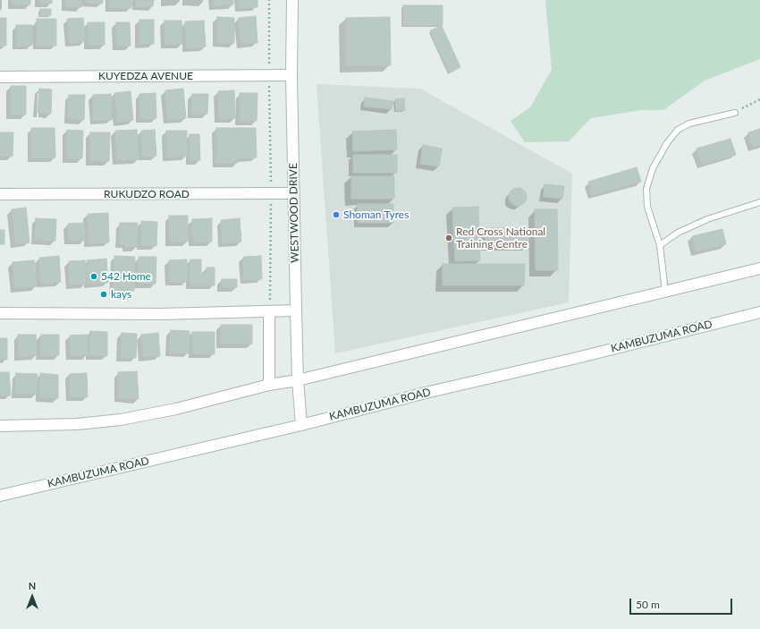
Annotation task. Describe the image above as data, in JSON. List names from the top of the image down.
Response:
{
  "streets": {
    "street": [
      "KUYEDZA AVENUE",
      "RUKUDZO ROAD",
      "WESTWOOD DRIVE",
      "KAMBUZUMA ROAD"
    ]
  },
  "crossings": [
    ["KUYEDZA AVENUE", "WESTWOOD DRIVE"],
    ["RUKUDZO ROAD", "WESTWOOD DRIVE"],
    ["WESTWOOD DRIVE", "KAMBUZUMA ROAD"]
  ],
  "places": [
    "Shoman Tyres",
    "Red Cross National Training Centre",
    "542 Home",
    "kays"
  ],
  "scale_bar": "50 m",
  "north": "top"
}
